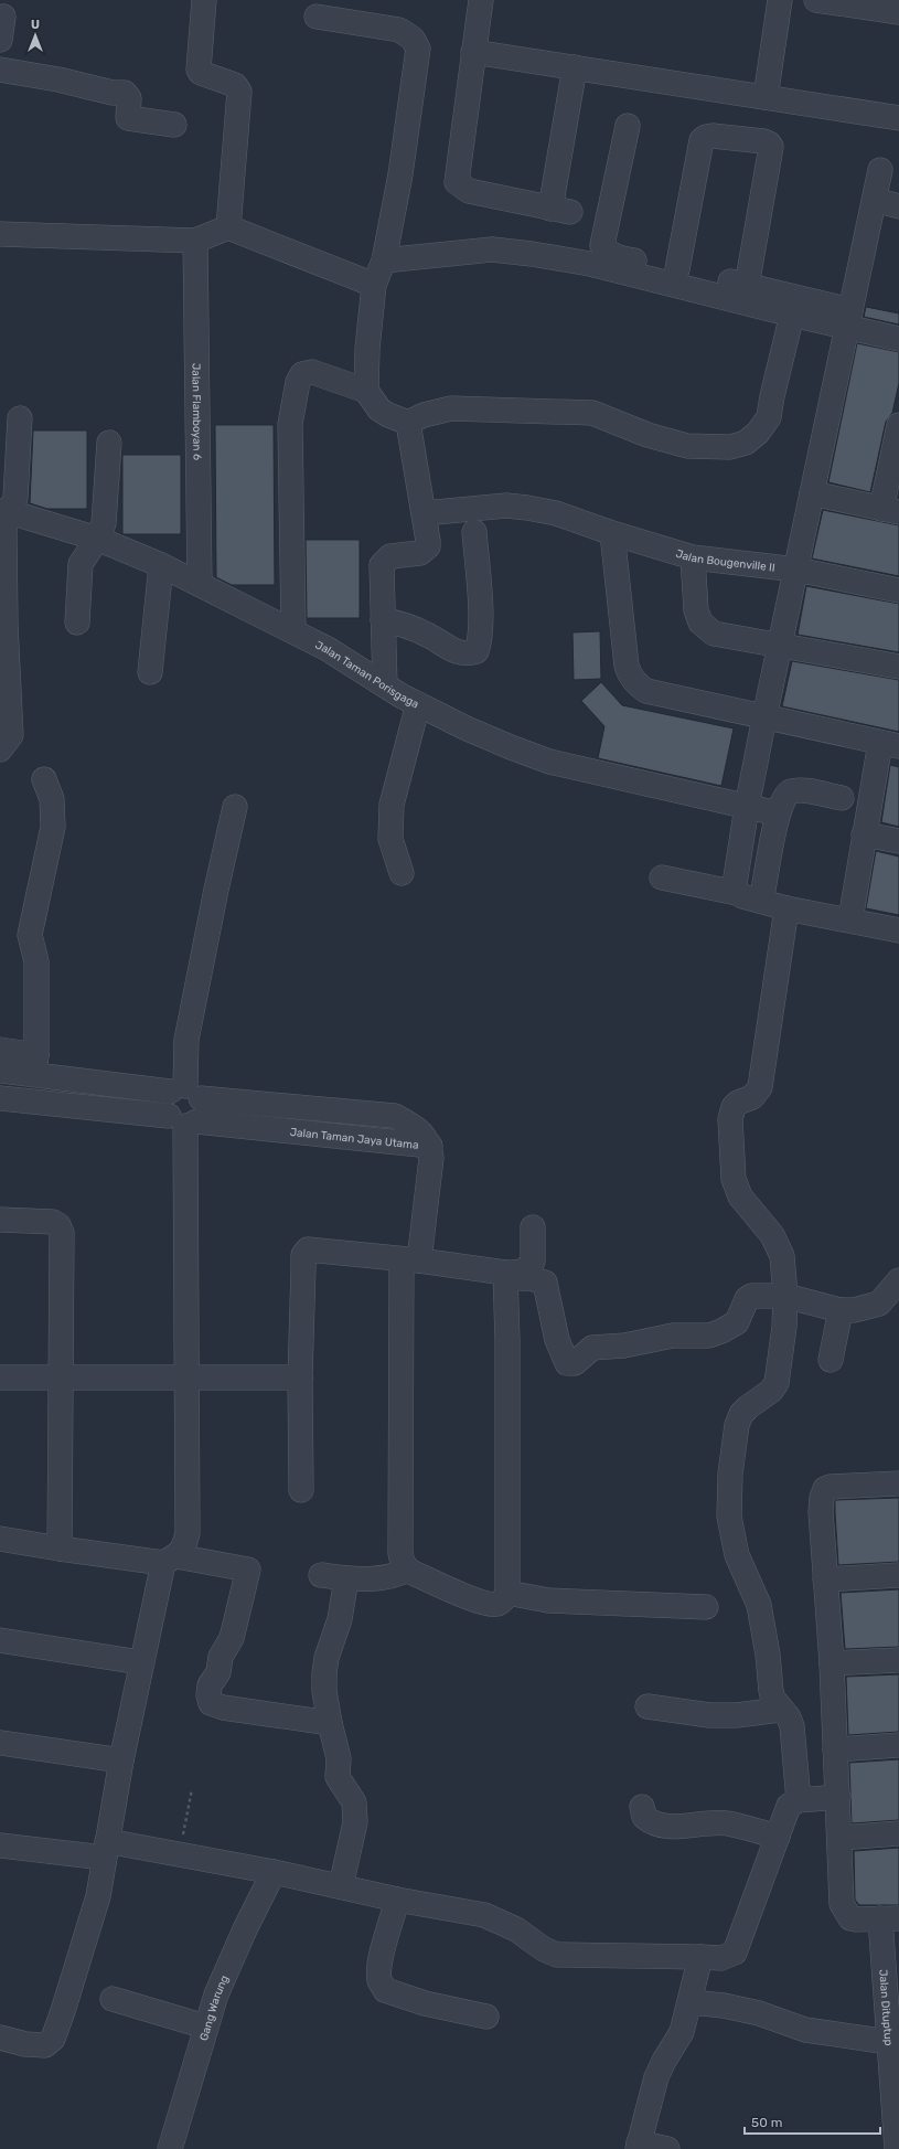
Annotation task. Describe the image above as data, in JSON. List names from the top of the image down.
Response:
{
  "streets": {
    "street": [
      "Jalan Flamboyan 6",
      "Jalan Bougenville II",
      "Jalan Taman Porisgaga",
      "Jalan Taman Jaya Utama",
      "Gang Warung",
      "Jalan Dituptup"
    ]
  },
  "crossings": [
    ["Jalan Flamboyan 6", "Jalan Taman Porisgaga"]
  ],
  "scale_bar": "50 m",
  "north": "top"
}
